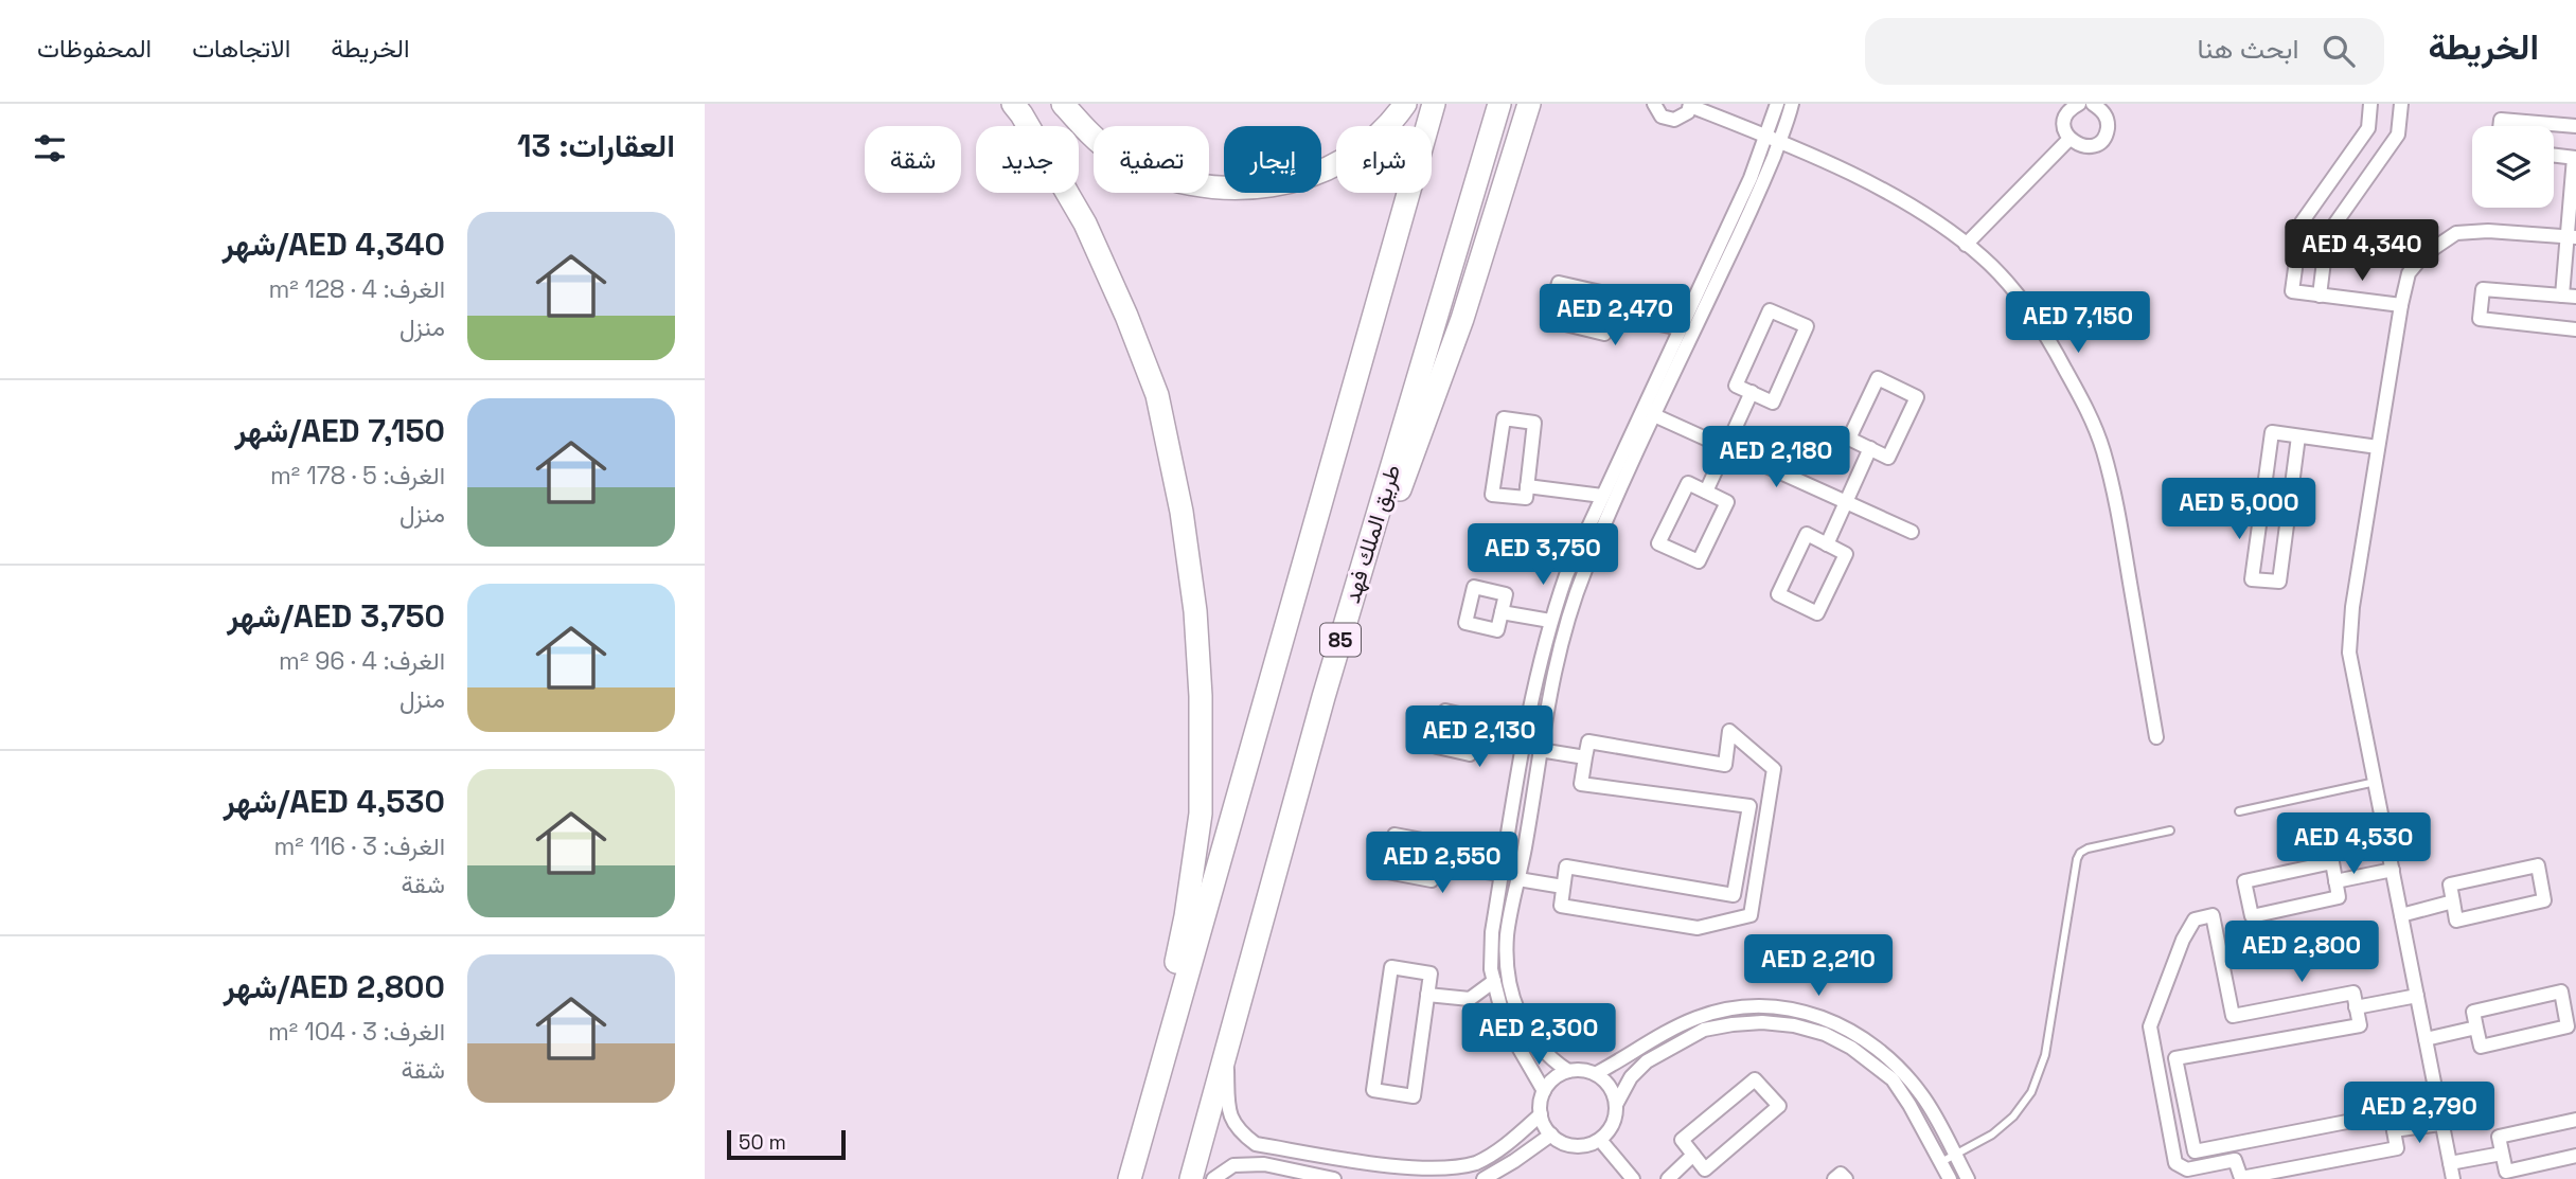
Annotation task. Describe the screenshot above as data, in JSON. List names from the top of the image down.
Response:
{
  "streets": {
    "highway": ["طريق الملك فهد", "85"]
  },
  "scale_bar": "50 m",
  "page": {
    "header": "الخريطة",
    "search": "ابحث هنا",
    "nav": ["الخريطة", "الاتجاهات", "المحفوظات"],
    "heading": "العقارات: 13",
    "chip": [
      "شراء",
      "إيجار",
      "تصفية",
      "جديد",
      "شقة"
    ],
    "list": [
      {
        "name": "AED 4,340/شهر",
        "note": "الغرف: 4 · 128 m² · منزل"
      },
      {
        "name": "AED 7,150/شهر",
        "note": "الغرف: 5 · 178 m² · منزل"
      },
      {
        "name": "AED 3,750/شهر",
        "note": "الغرف: 4 · 96 m² · منزل"
      },
      {
        "name": "AED 4,530/شهر",
        "note": "الغرف: 3 · 116 m² · شقة"
      },
      {
        "name": "AED 2,800/شهر",
        "note": "الغرف: 3 · 104 m² · شقة"
      }
    ],
    "price": [
      "AED 4,340",
      "AED 2,470",
      "AED 7,150",
      "AED 2,180",
      "AED 5,000",
      "AED 3,750",
      "AED 2,130",
      "AED 4,530",
      "AED 2,550",
      "AED 2,800",
      "AED 2,210",
      "AED 2,300",
      "AED 2,790"
    ],
    "scale": "50 m"
  }
}
